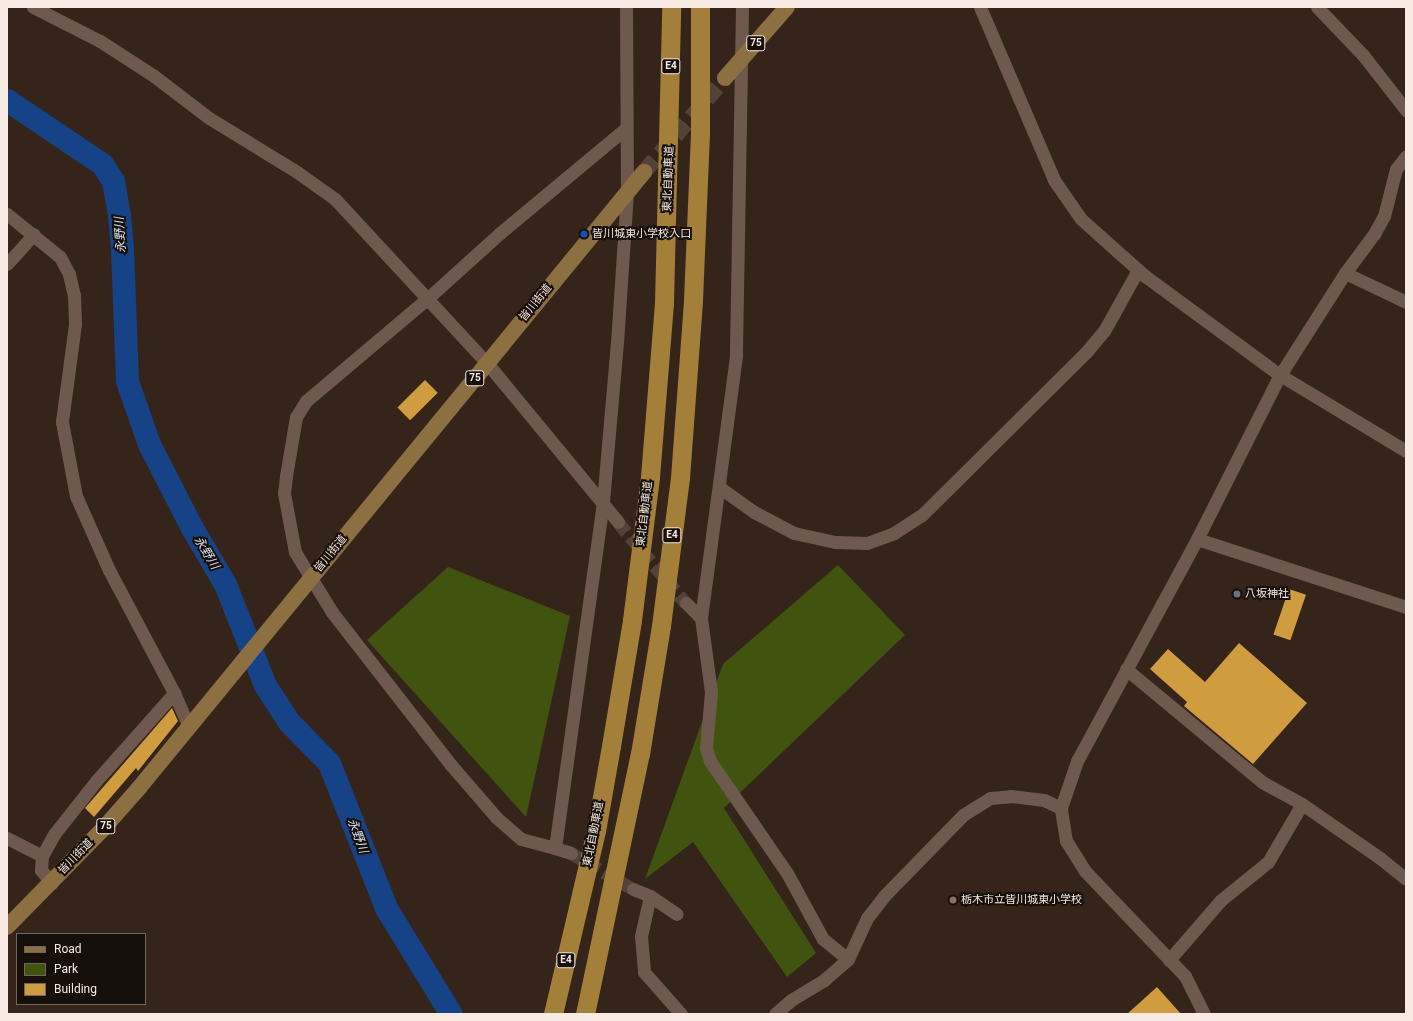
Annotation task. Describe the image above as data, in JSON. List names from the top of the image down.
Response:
{
  "streets": {
    "highway": ["E4", "東北自動車道"],
    "main road": ["75", "皆川街道"]
  },
  "water": ["永野川"],
  "places": ["皆川城東小学校入口", "八坂神社", "栃木市立皆川城東小学校"],
  "legend": ["Road", "Park", "Building"]
}
